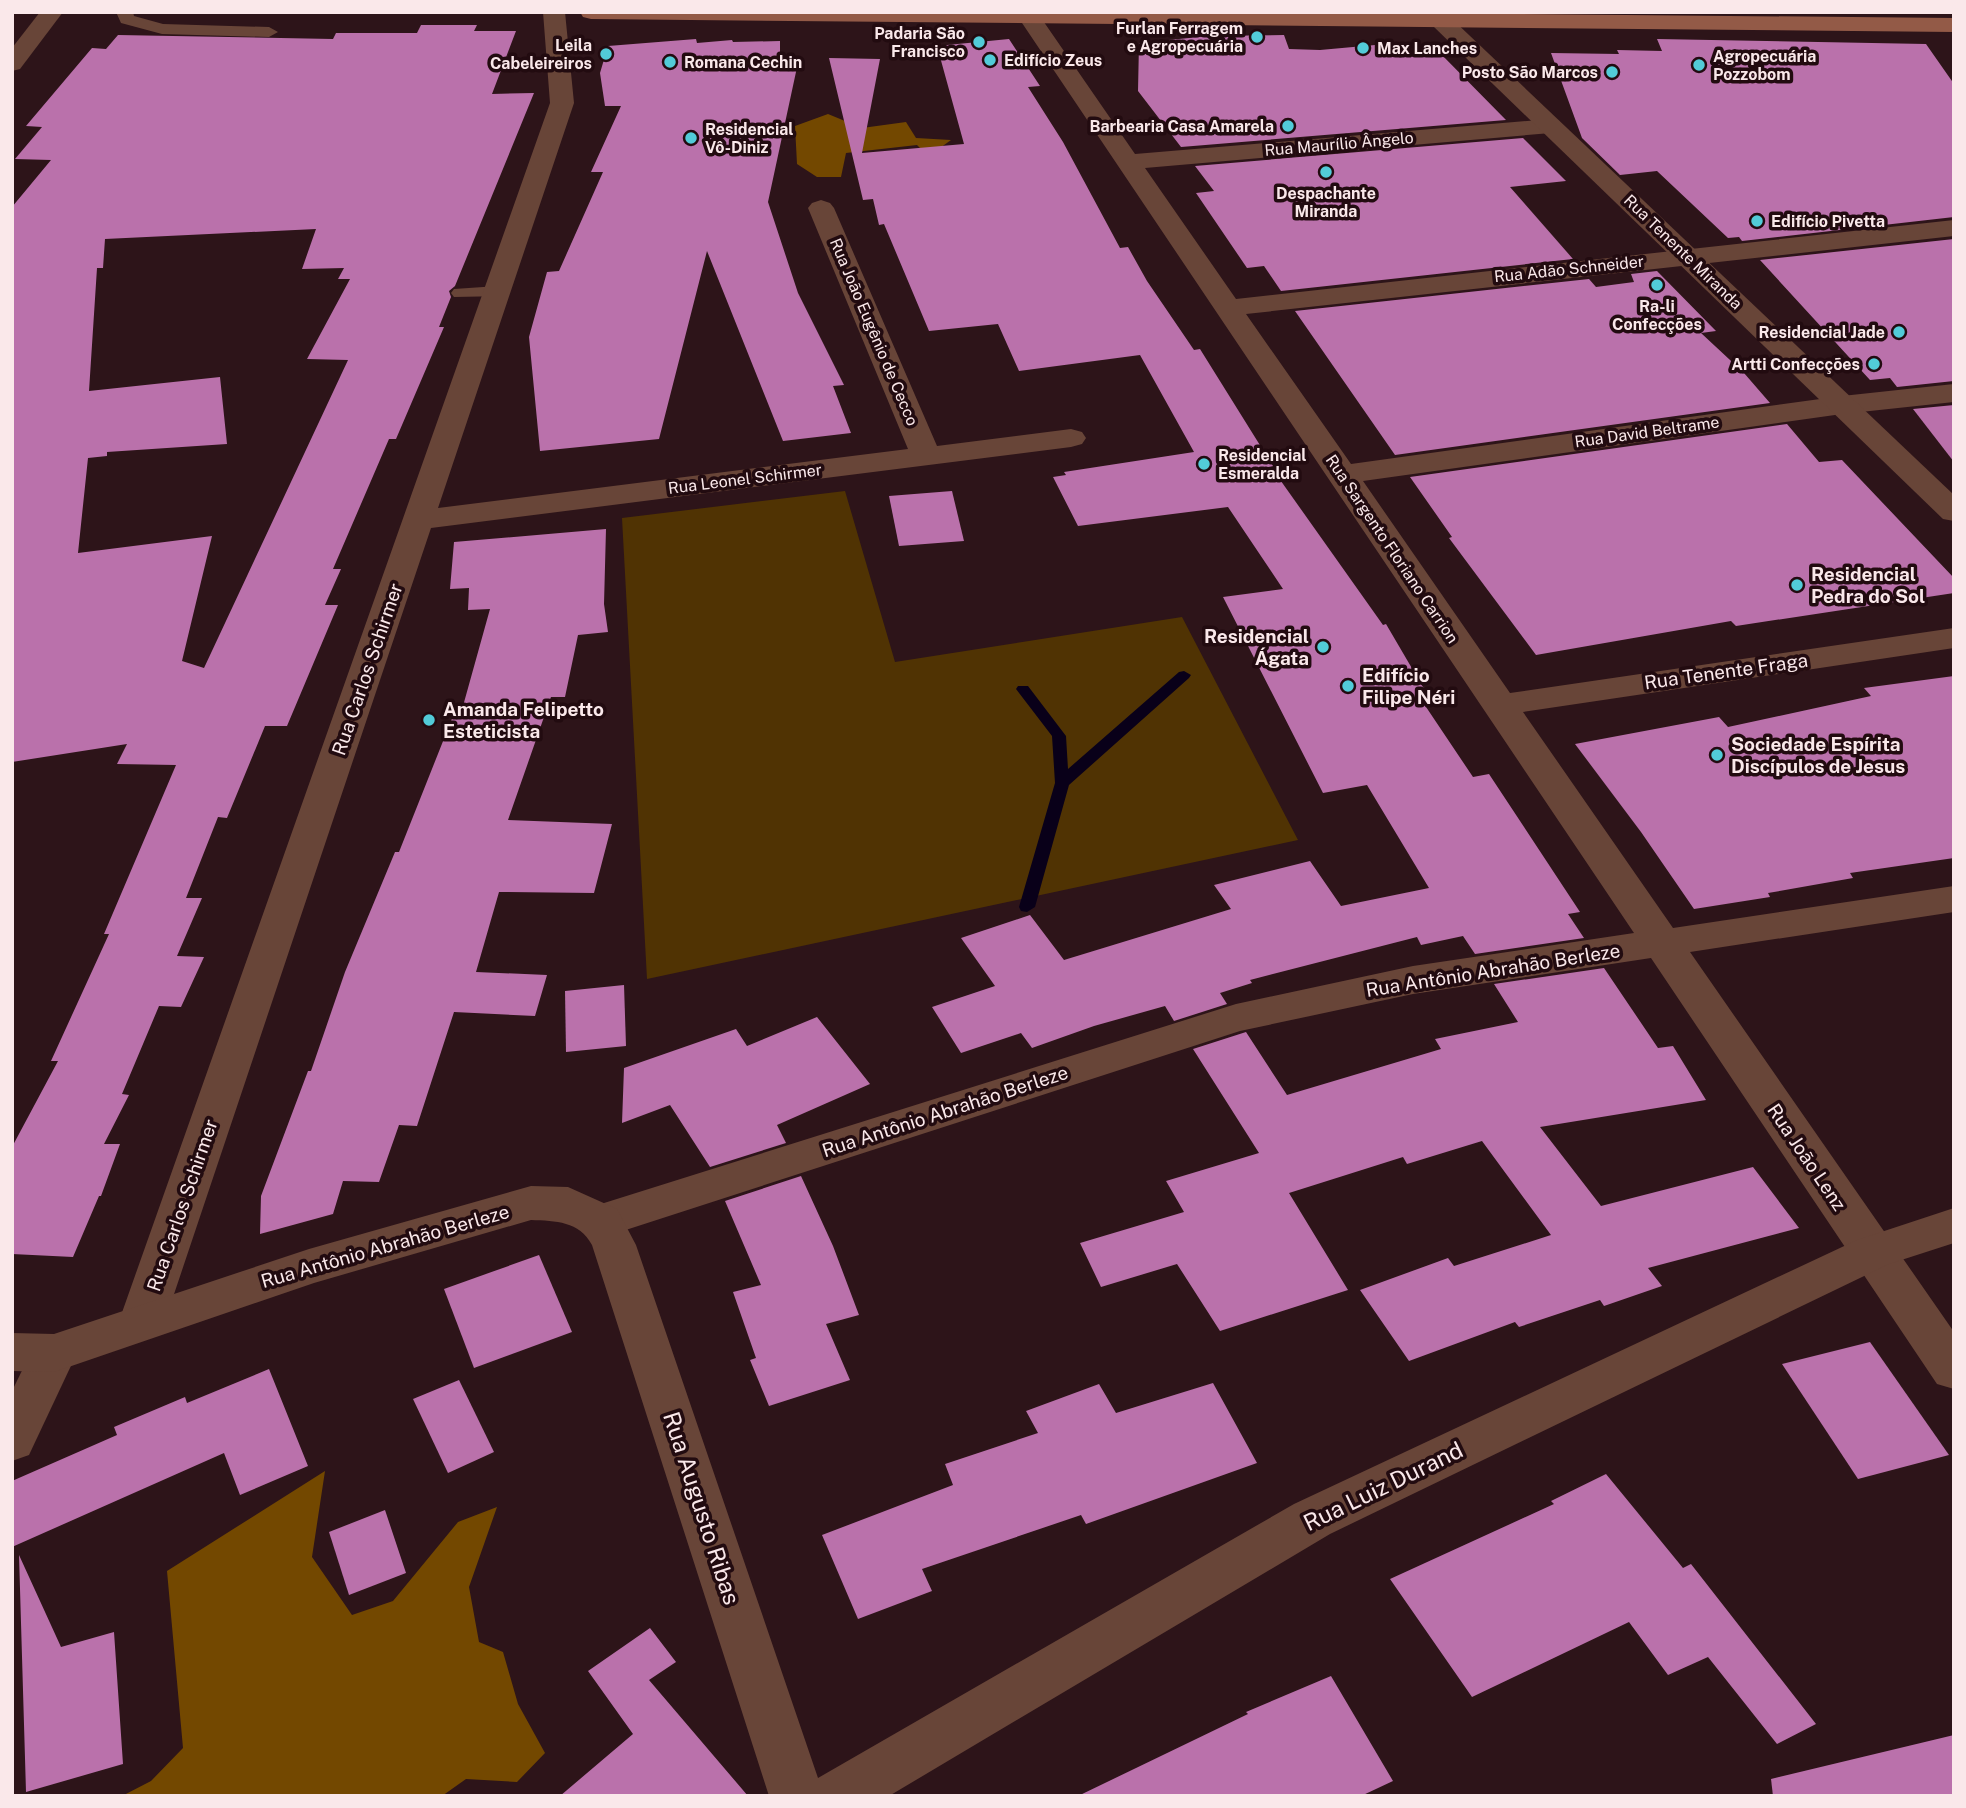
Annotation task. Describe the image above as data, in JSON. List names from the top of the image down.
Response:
{
  "streets": {
    "street": [
      "Rua Maurílio Ângelo",
      "Rua Tenente Miranda",
      "Rua Adão Schneider",
      "Rua João Eugênio de Cecco",
      "Rua David Beltrame",
      "Rua Leonel Schirmer",
      "Rua Sargento Floriano Carrion",
      "Rua Carlos Schirmer",
      "Rua Tenente Fraga",
      "Rua Antônio Abrahão Berleze",
      "Rua João Lenz",
      "Rua Luiz Durand",
      "Rua Augusto Ribas"
    ]
  },
  "crossings": [
    ["Rua Maurílio Ângelo", "Rua Tenente Miranda"],
    ["Rua Maurílio Ângelo", "Rua Sargento Floriano Carrion"],
    ["Rua Tenente Miranda", "Rua Adão Schneider"],
    ["Rua Tenente Miranda", "Rua David Beltrame"],
    ["Rua Adão Schneider", "Rua Sargento Floriano Carrion"],
    ["Rua João Eugênio de Cecco", "Rua Leonel Schirmer"],
    ["Rua David Beltrame", "Rua Sargento Floriano Carrion"],
    ["Rua Leonel Schirmer", "Rua Carlos Schirmer"],
    ["Rua Sargento Floriano Carrion", "Rua Tenente Fraga"],
    ["Rua Sargento Floriano Carrion", "Rua Antônio Abrahão Berleze"],
    ["Rua Sargento Floriano Carrion", "Rua João Lenz"],
    ["Rua Carlos Schirmer", "Rua Antônio Abrahão Berleze"],
    ["Rua Antônio Abrahão Berleze", "Rua João Lenz"],
    ["Rua Antônio Abrahão Berleze", "Rua Augusto Ribas"],
    ["Rua João Lenz", "Rua Luiz Durand"]
  ],
  "places": [
    "Furlan Ferragem e Agropecuária",
    "Padaria São Francisco",
    "Max Lanches",
    "Leila Cabeleireiros",
    "Edifício Zeus",
    "Romana Cechin",
    "Agropecuária Pozzobom",
    "Posto São Marcos",
    "Barbearia Casa Amarela",
    "Residencial Vô-Diniz",
    "Despachante Miranda",
    "Edifício Pivetta",
    "Ra-li Confecções",
    "Residencial Jade",
    "Artti Confecções",
    "Residencial Esmeralda",
    "Residencial Pedra do Sol",
    "Residencial Ágata",
    "Edifício Filipe Néri",
    "Amanda Felipetto Esteticista",
    "Sociedade Espírita Discípulos de Jesus"
  ]
}
